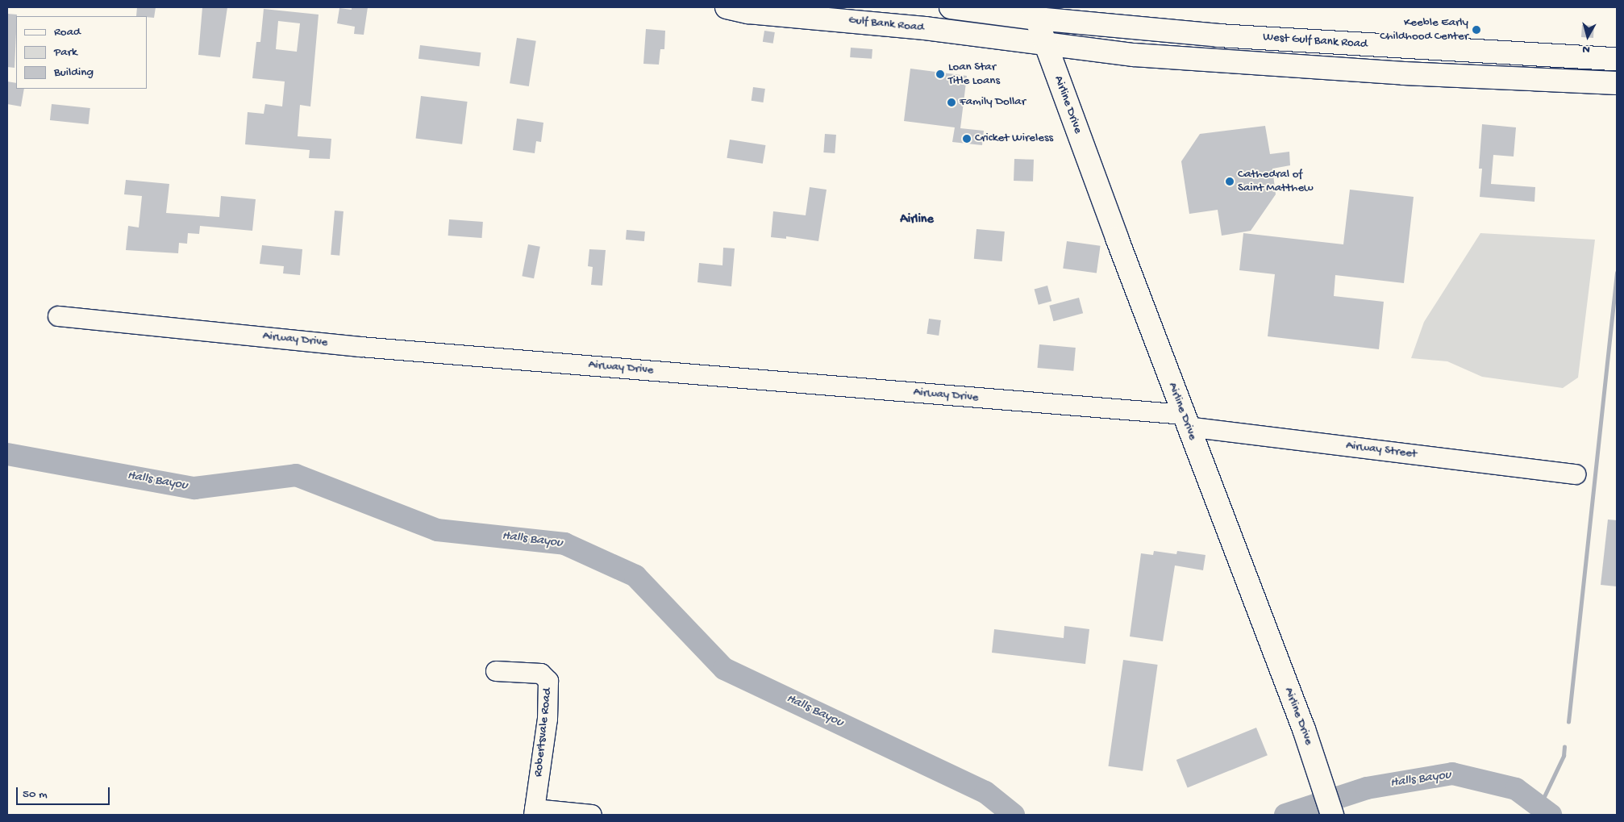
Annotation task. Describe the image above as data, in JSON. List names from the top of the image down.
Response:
{
  "streets": {
    "main road": ["Gulf Bank Road", "West Gulf Bank Road", "Airline Drive"],
    "street": ["Airway Drive", "Airway Street", "Robertsvale Road"]
  },
  "crossings": [
    ["Gulf Bank Road", "Airline Drive"],
    ["West Gulf Bank Road", "Airline Drive"],
    ["Airline Drive", "Airway Drive"],
    ["Airline Drive", "Airway Street"],
    ["Airway Drive", "Airway Street"]
  ],
  "districts": ["Airline"],
  "water": ["Halls Bayou"],
  "places": [
    "Keeble Early Childhood Center",
    "Loan Star Title Loans",
    "Family Dollar",
    "Cricket Wireless",
    "Cathedral of Saint Matthew"
  ],
  "legend": ["Road", "Park", "Building"],
  "scale_bar": "50 m",
  "north": "bottom"
}
